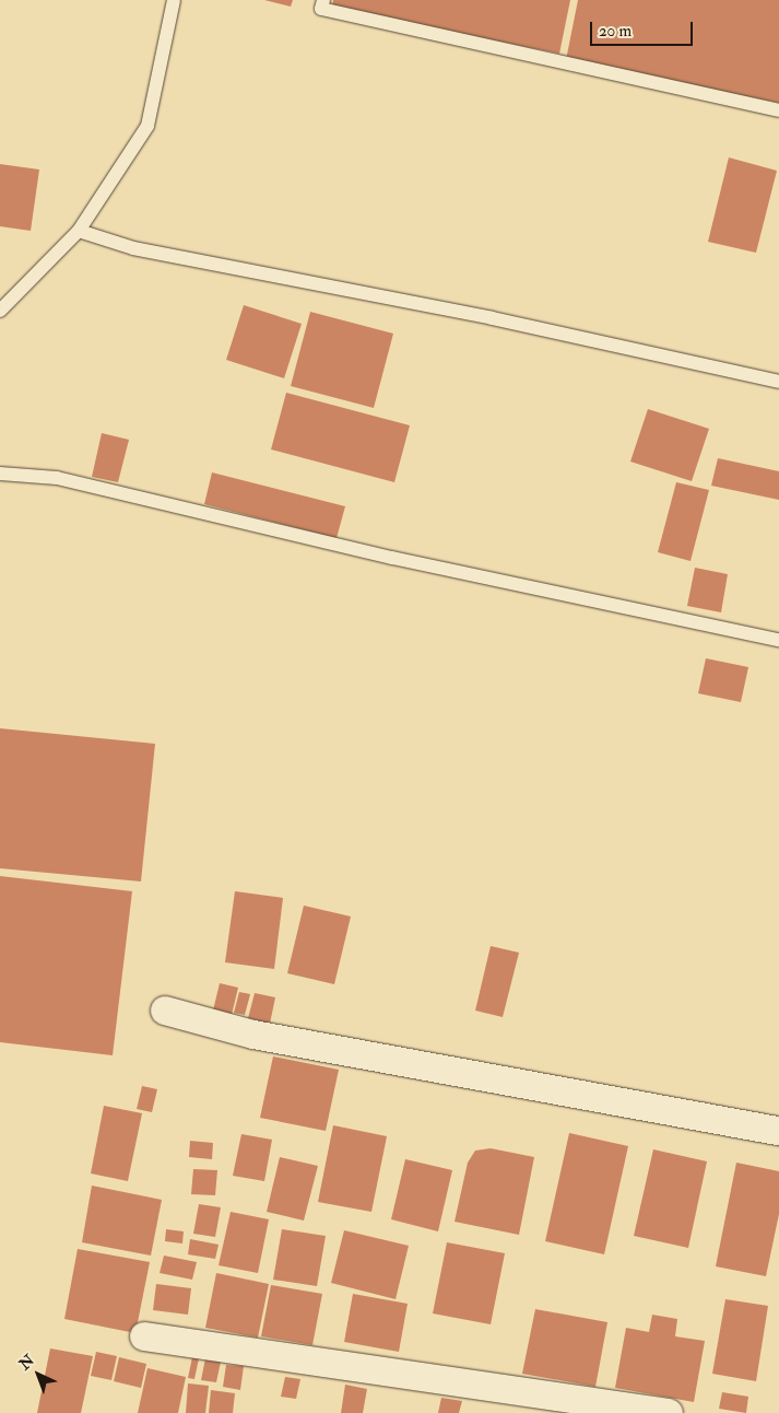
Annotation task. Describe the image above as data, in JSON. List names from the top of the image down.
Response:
{
  "scale_bar": "20 m",
  "north": "top left"
}
